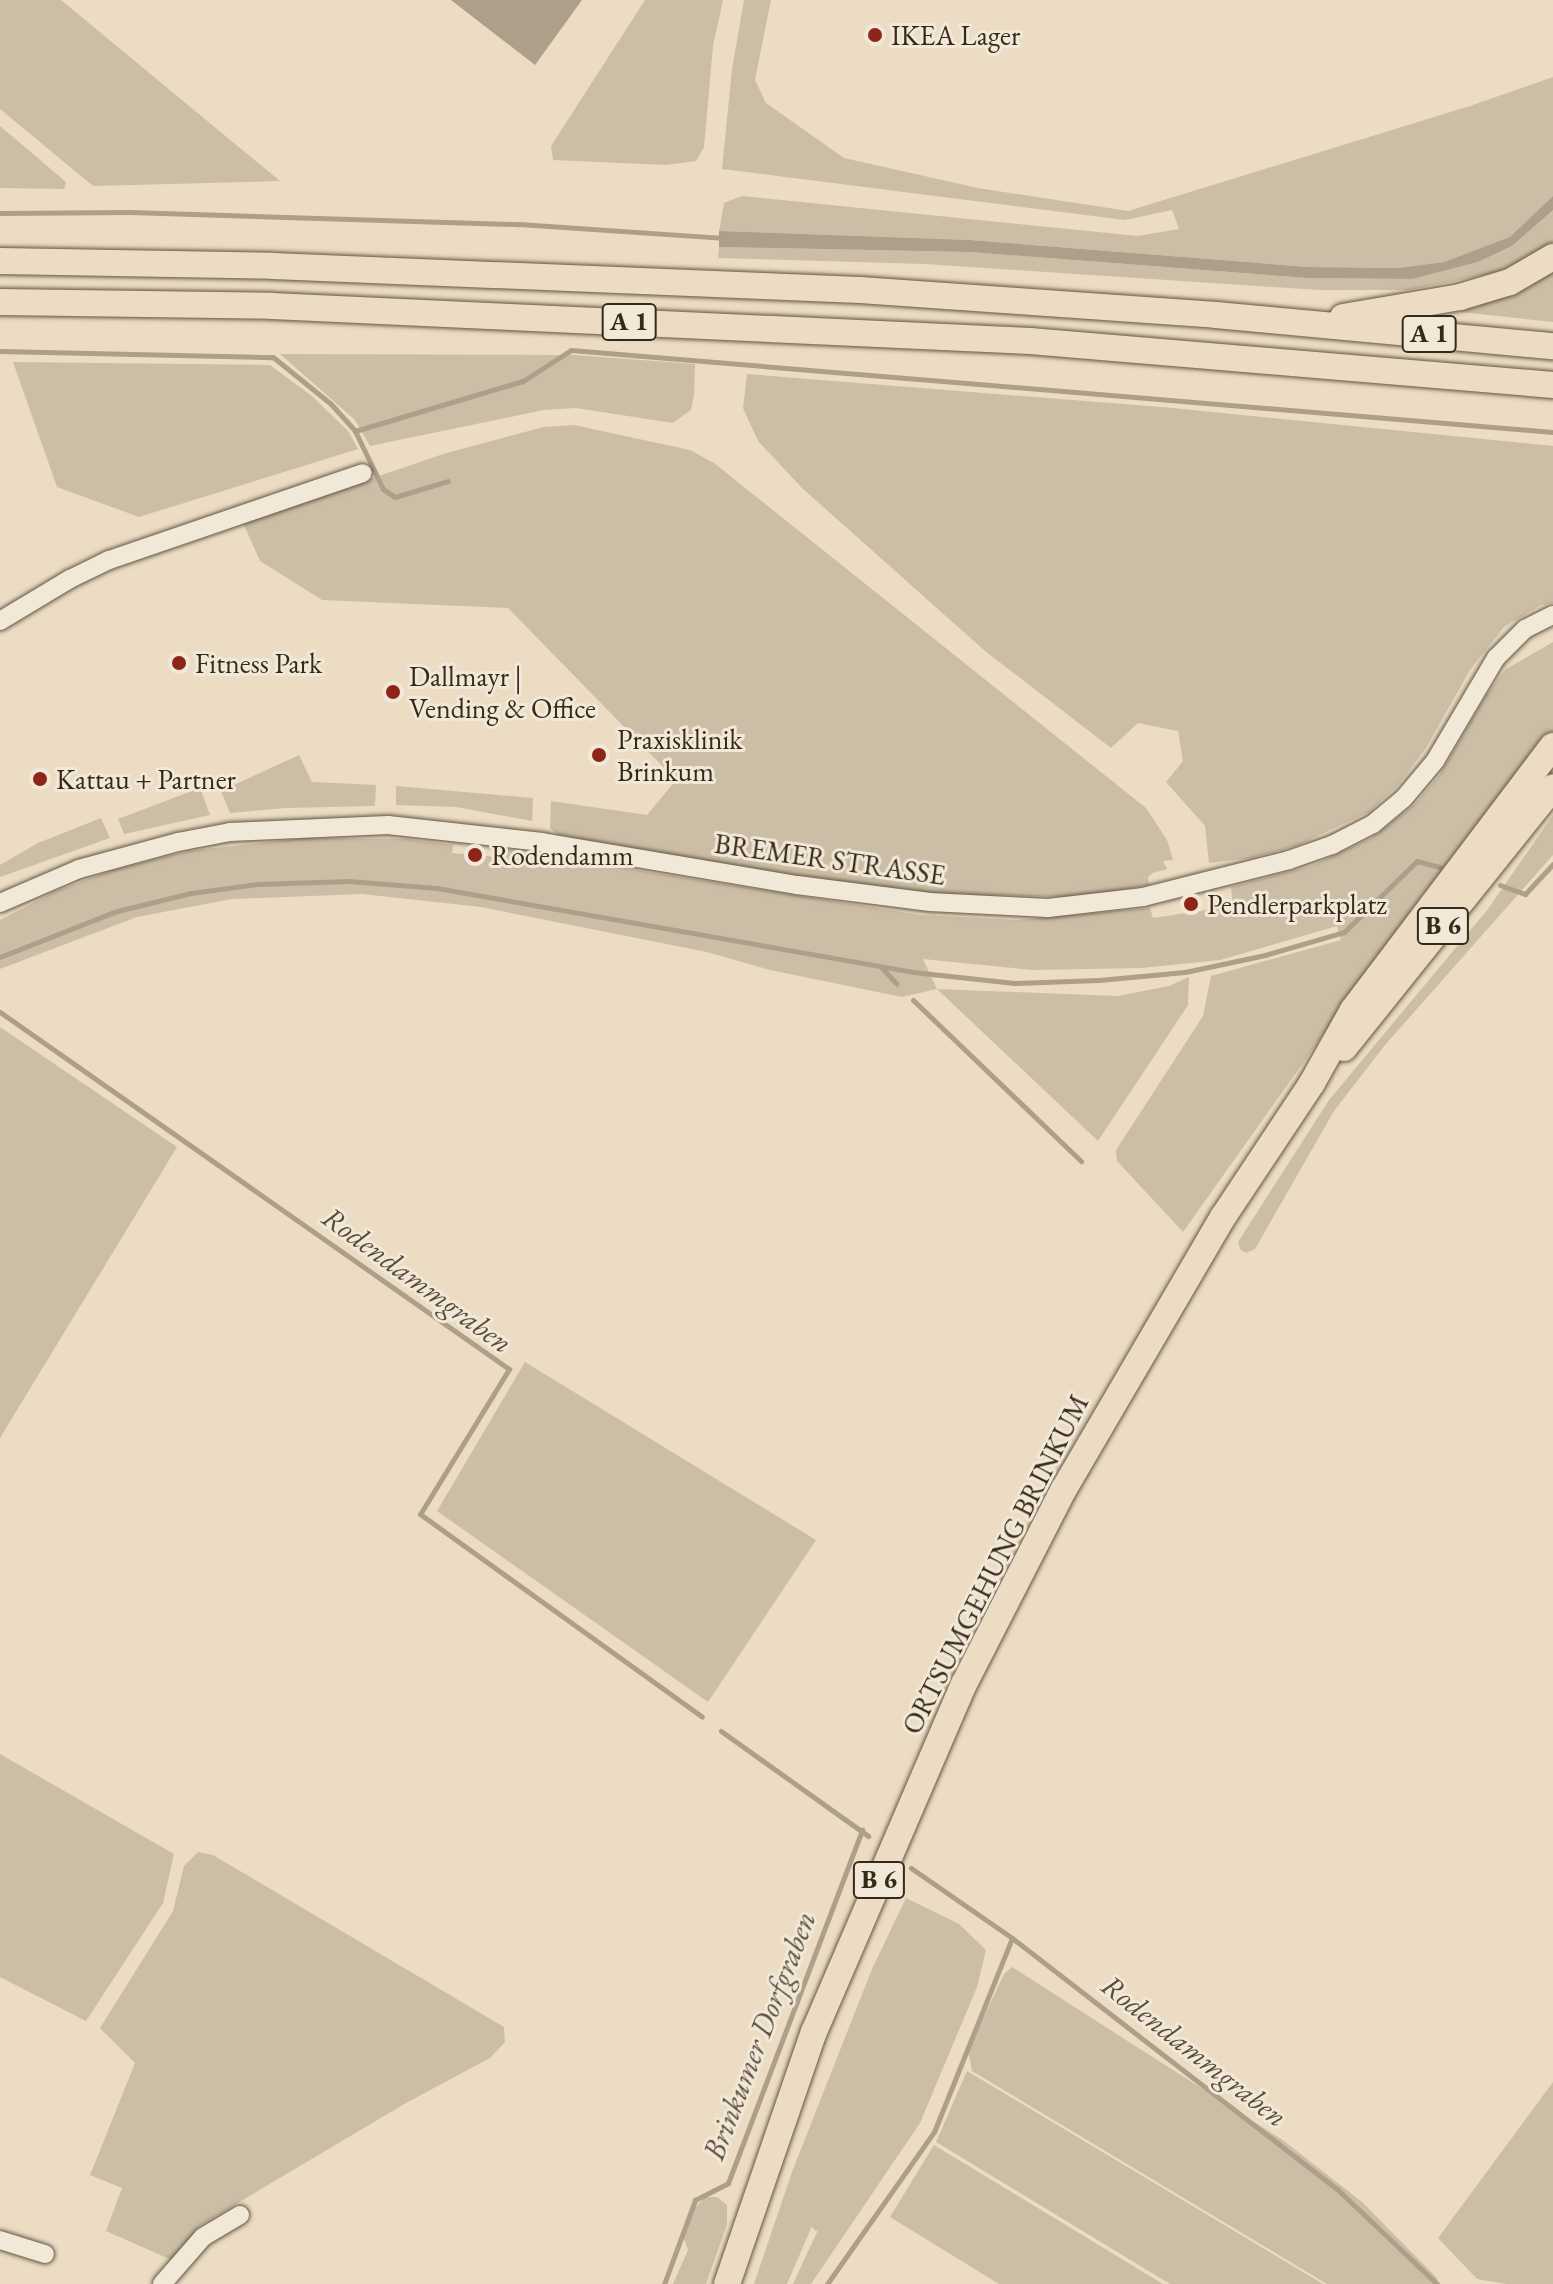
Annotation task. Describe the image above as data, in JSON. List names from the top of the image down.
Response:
{
  "streets": {
    "highway": ["A 1", "B 6", "ORTSUMGEHUNG BRINKUM"],
    "street": ["BREMER STRASSE"]
  },
  "water": ["Rodendammgraben", "Brinkumer Dorfgraben"],
  "places": [
    "IKEA Lager",
    "Fitness Park",
    "Dallmayr | Vending & Office",
    "Praxisklinik Brinkum",
    "Kattau + Partner",
    "Rodendamm",
    "Pendlerparkplatz"
  ]
}
